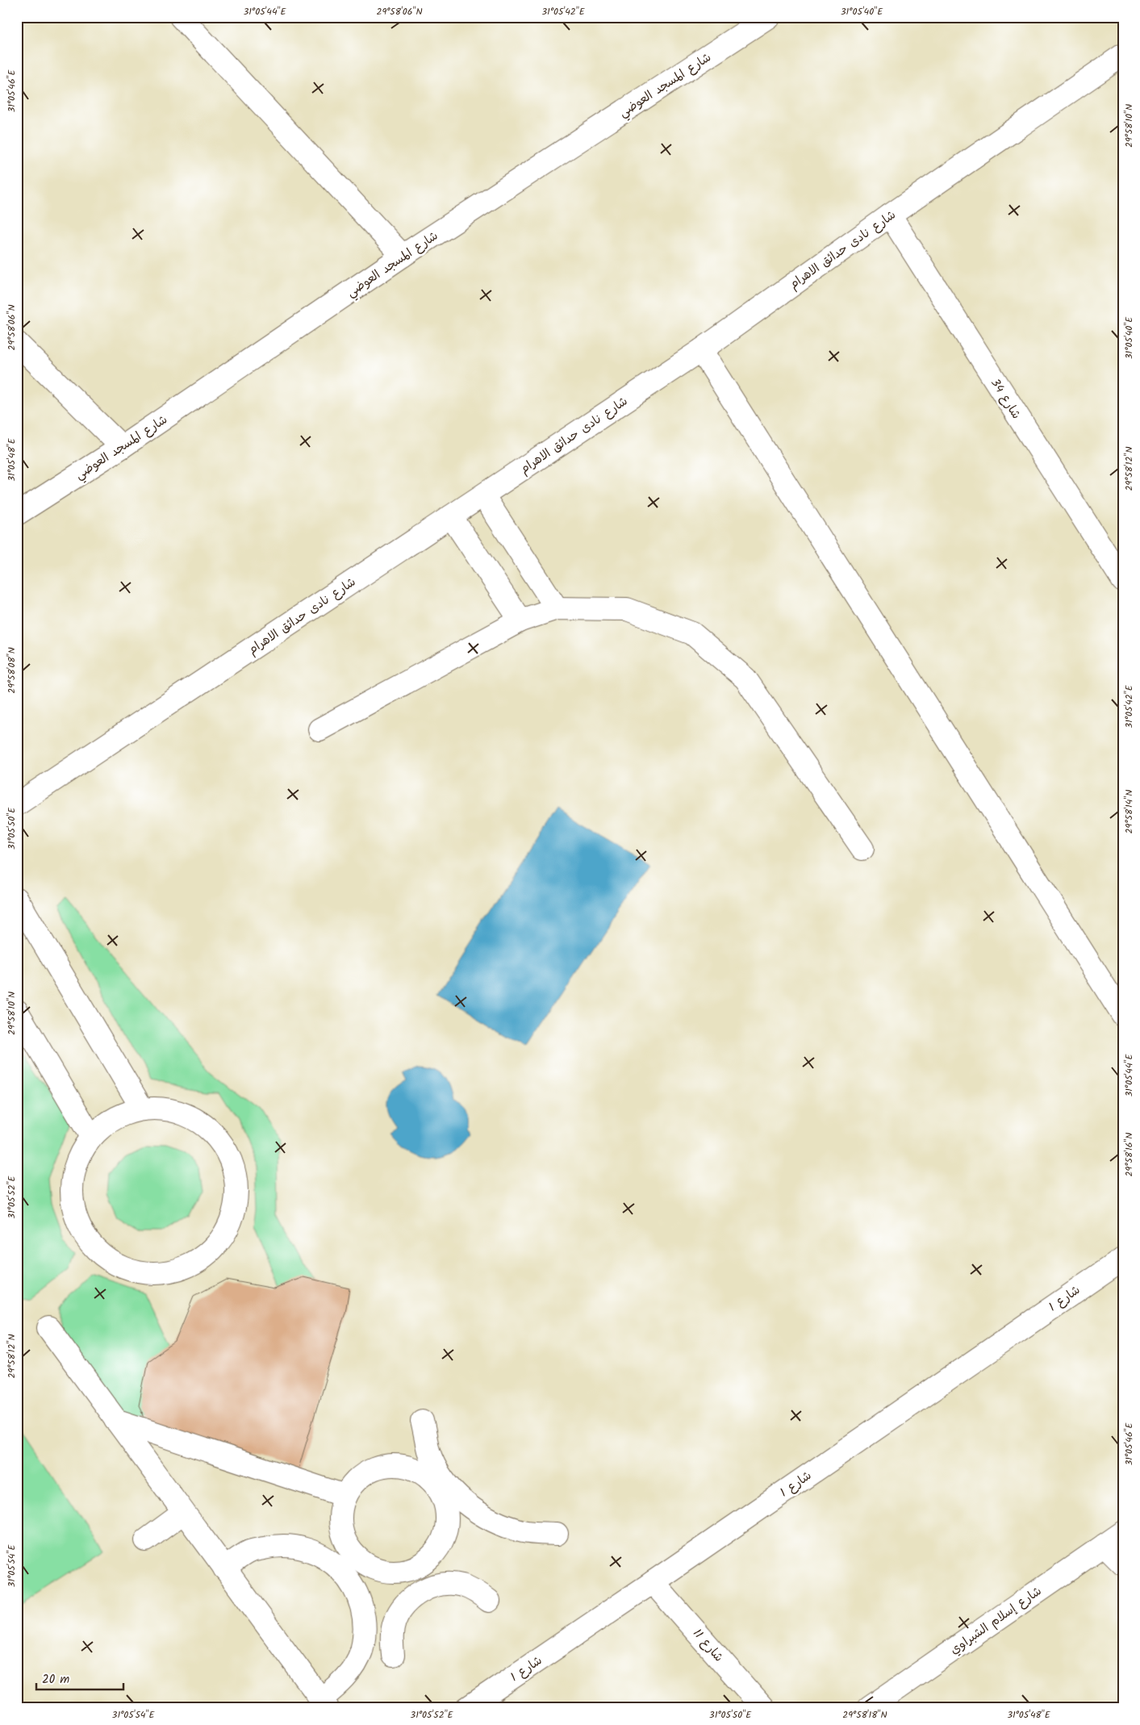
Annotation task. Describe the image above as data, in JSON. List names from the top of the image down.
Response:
{
  "streets": {
    "street": [
      "شارع المسجد العوضي",
      "شارع نادى حدائق الاهرام",
      "شارع 34",
      "شارع 1",
      "شارع إسلام الشبراوي",
      "شارع 11"
    ]
  },
  "crossings": [
    ["شارع نادى حدائق الاهرام", "شارع 34"],
    ["شارع 1", "شارع 11"]
  ],
  "scale_bar": "20 m",
  "coordinates": [
    "31°05'44\"E",
    "29°58'06\"N",
    "31°05'42\"E",
    "31°05'40\"E",
    "31°05'46\"E",
    "29°58'10\"N",
    "31°05'48\"E",
    "29°58'12\"N",
    "29°58'08\"N",
    "29°58'14\"N",
    "31°05'50\"E",
    "29°58'16\"N",
    "31°05'52\"E",
    "31°05'54\"E",
    "29°58'18\"N"
  ]
}
